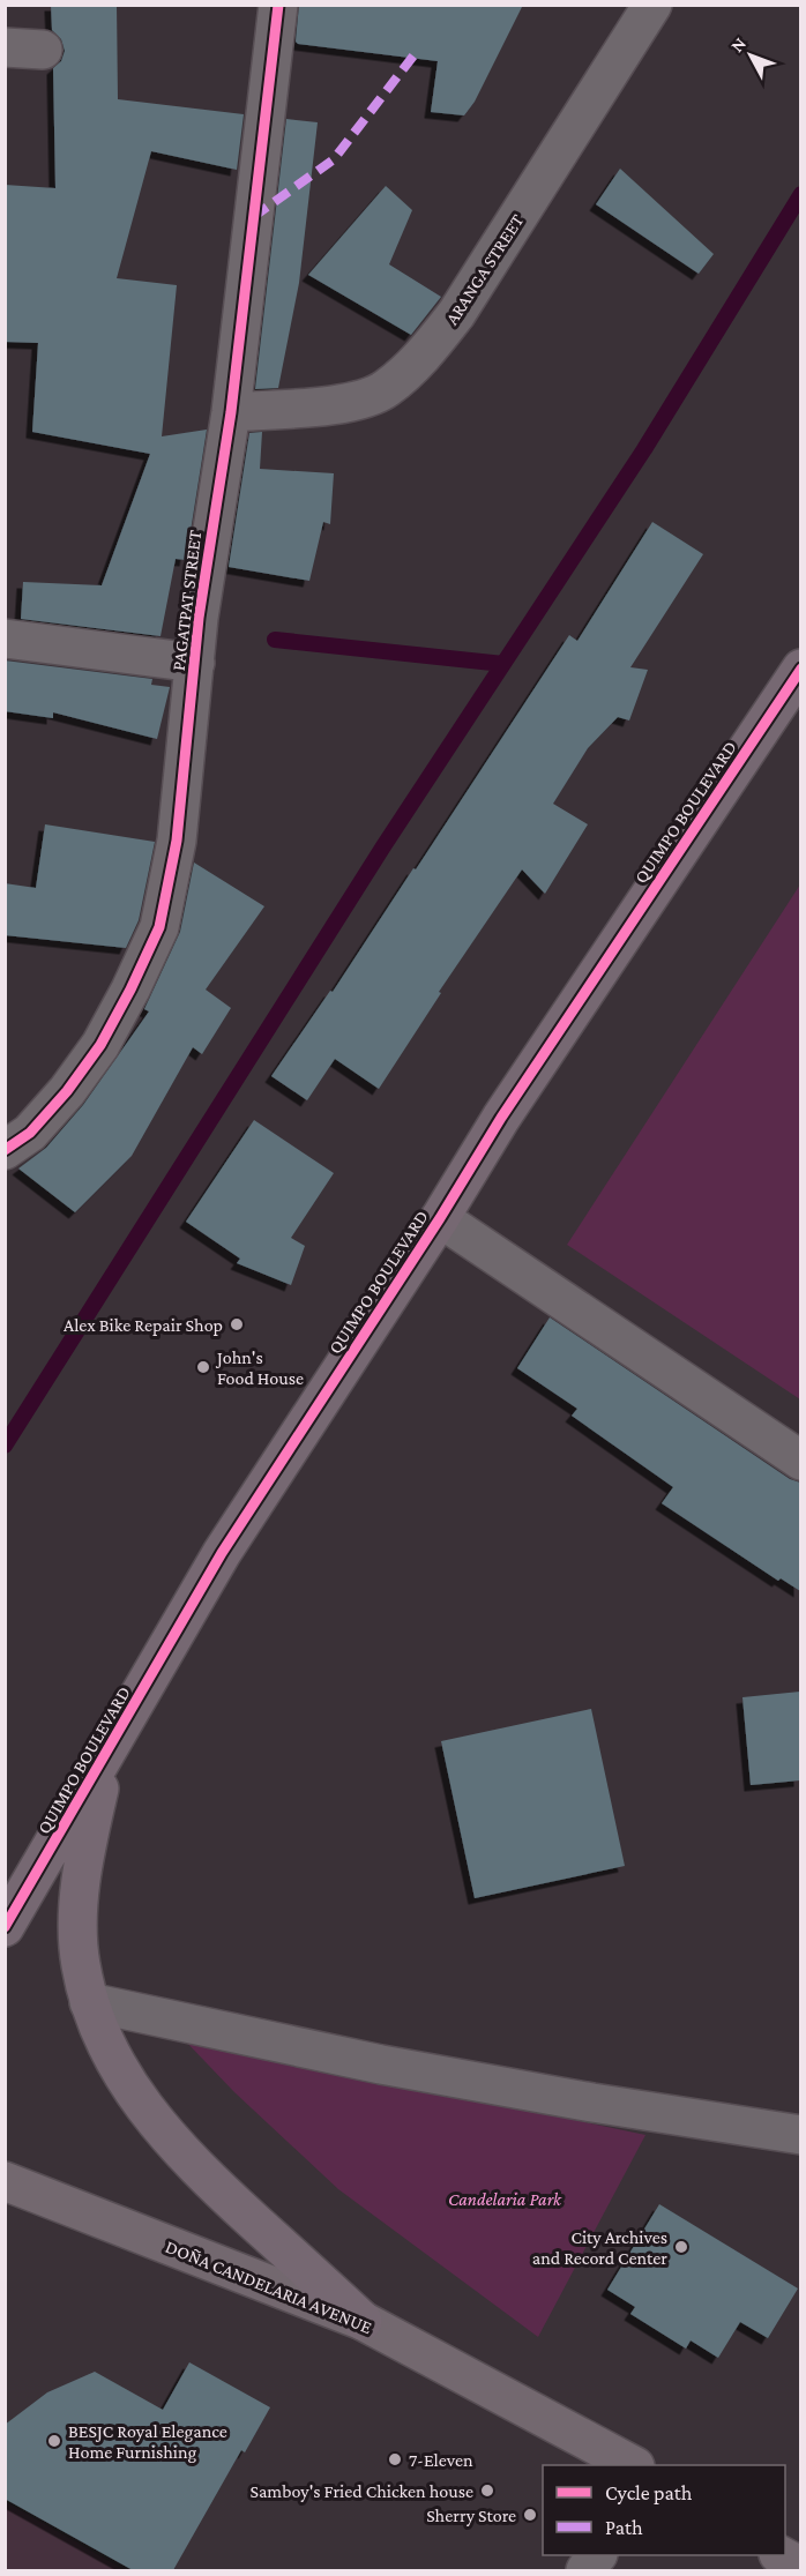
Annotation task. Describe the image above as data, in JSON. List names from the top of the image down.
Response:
{
  "streets": {
    "main road": ["QUIMPO BOULEVARD"],
    "street": ["ARANGA STREET", "PAGATPAT STREET", "DOÑA CANDELARIA AVENUE"]
  },
  "crossings": [
    ["ARANGA STREET", "PAGATPAT STREET"]
  ],
  "parks": ["Candelaria Park"],
  "places": [
    "Alex Bike Repair Shop",
    "John's Food House",
    "City Archives and Record Center",
    "BESJC Royal Elegance Home Furnishing",
    "7-Eleven",
    "Samboy's Fried Chicken house",
    "Sherry Store"
  ],
  "legend": ["Cycle path", "Path"],
  "north": "top left"
}
